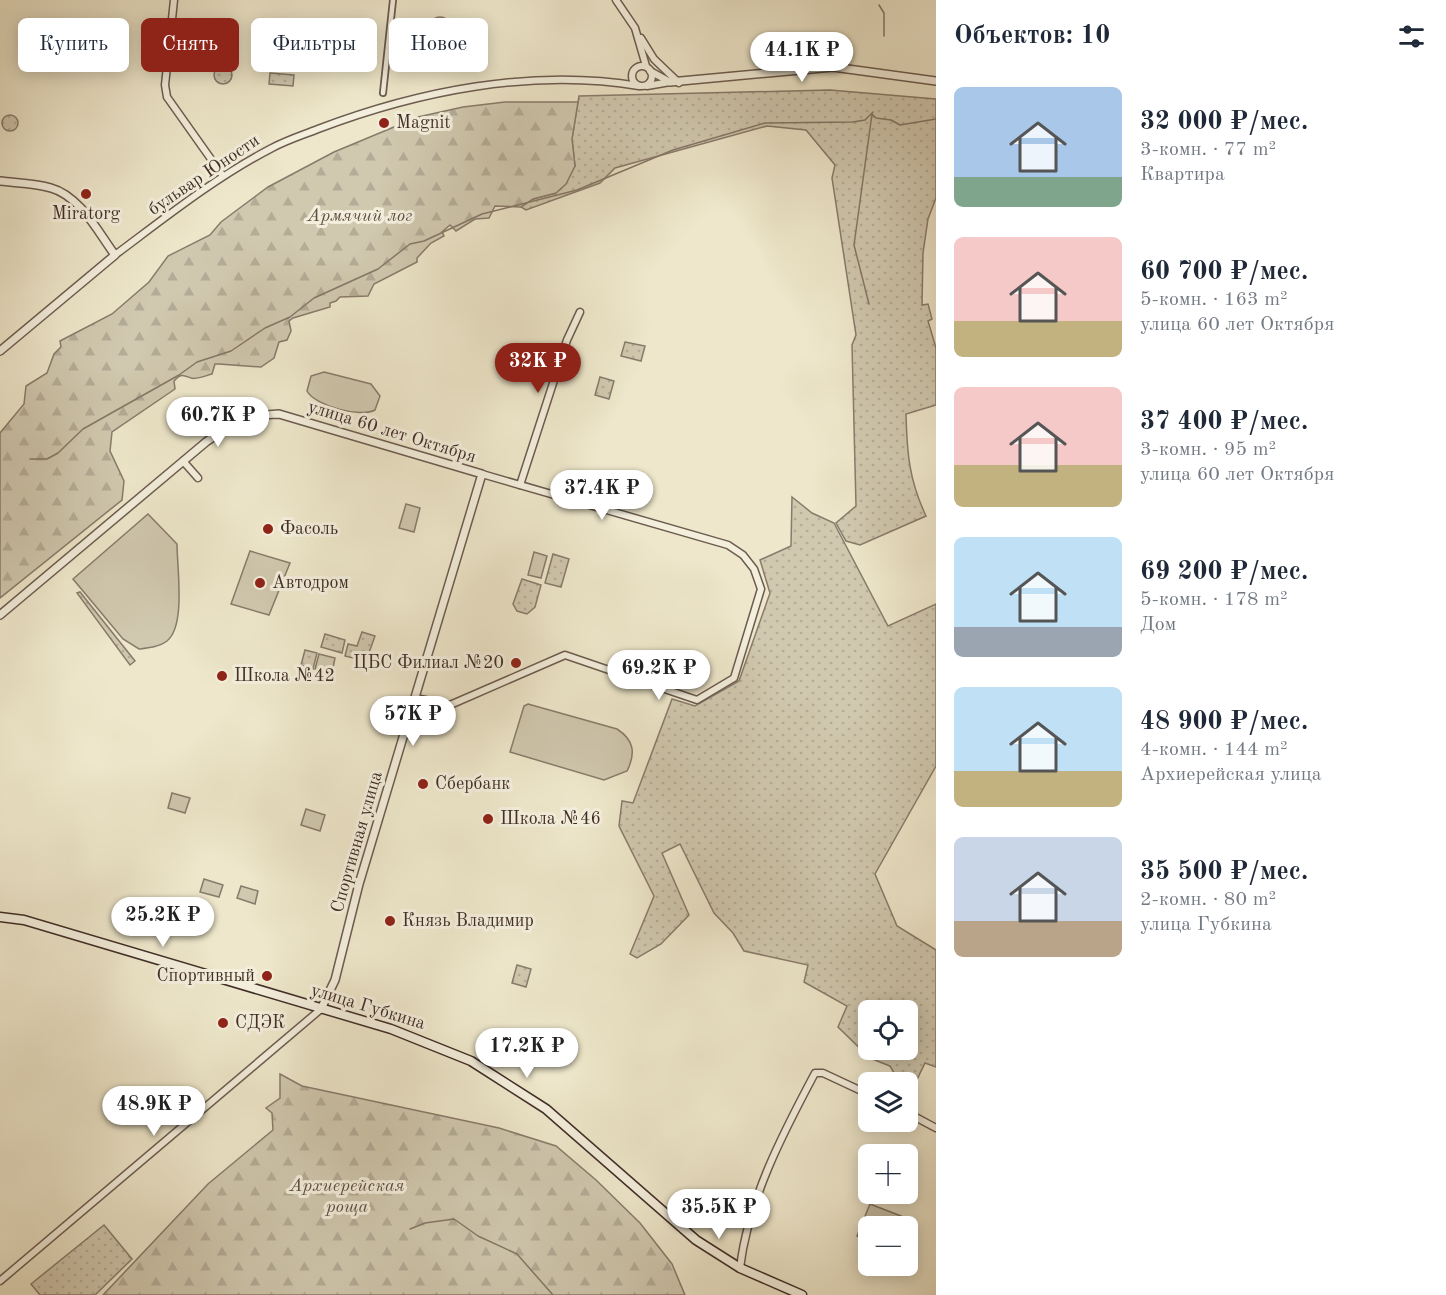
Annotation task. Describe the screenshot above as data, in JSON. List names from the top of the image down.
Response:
{
  "streets": {
    "main road": ["улица Губкина"],
    "street": ["бульвар Юности", "улица 60 лет Октября", "Спортивная улица"]
  },
  "crossings": [
    ["улица 60 лет Октября", "Спортивная улица"],
    ["Спортивная улица", "улица Губкина"]
  ],
  "parks": ["Армячий лог", "Архиерейская роща"],
  "places": [
    "Magnit",
    "Miratorg",
    "Фасоль",
    "Автодром",
    "ЦБС Филиал №20",
    "Школа №42",
    "Сбербанк",
    "Школа №46",
    "Князь Владимир",
    "Спортивный",
    "СДЭК"
  ],
  "page": {
    "heading": "Объектов: 10",
    "chip": [
      "Купить",
      "Снять",
      "Фильтры",
      "Новое"
    ],
    "price": [
      "44.1K ₽",
      "32K ₽",
      "60.7K ₽",
      "37.4K ₽",
      "69.2K ₽",
      "57K ₽",
      "25.2K ₽",
      "17.2K ₽",
      "48.9K ₽",
      "35.5K ₽"
    ],
    "list": [
      {
        "name": "32 000 ₽/мес.",
        "note": "3-комн. · 77 m² · Квартира"
      },
      {
        "name": "60 700 ₽/мес.",
        "note": "5-комн. · 163 m² · улица 60 лет Октября"
      },
      {
        "name": "37 400 ₽/мес.",
        "note": "3-комн. · 95 m² · улица 60 лет Октября"
      },
      {
        "name": "69 200 ₽/мес.",
        "note": "5-комн. · 178 m² · Дом"
      },
      {
        "name": "48 900 ₽/мес.",
        "note": "4-комн. · 144 m² · Архиерейская улица"
      },
      {
        "name": "35 500 ₽/мес.",
        "note": "2-комн. · 80 m² · улица Губкина"
      }
    ],
    "map_buttons": ["+", "−"]
  }
}
